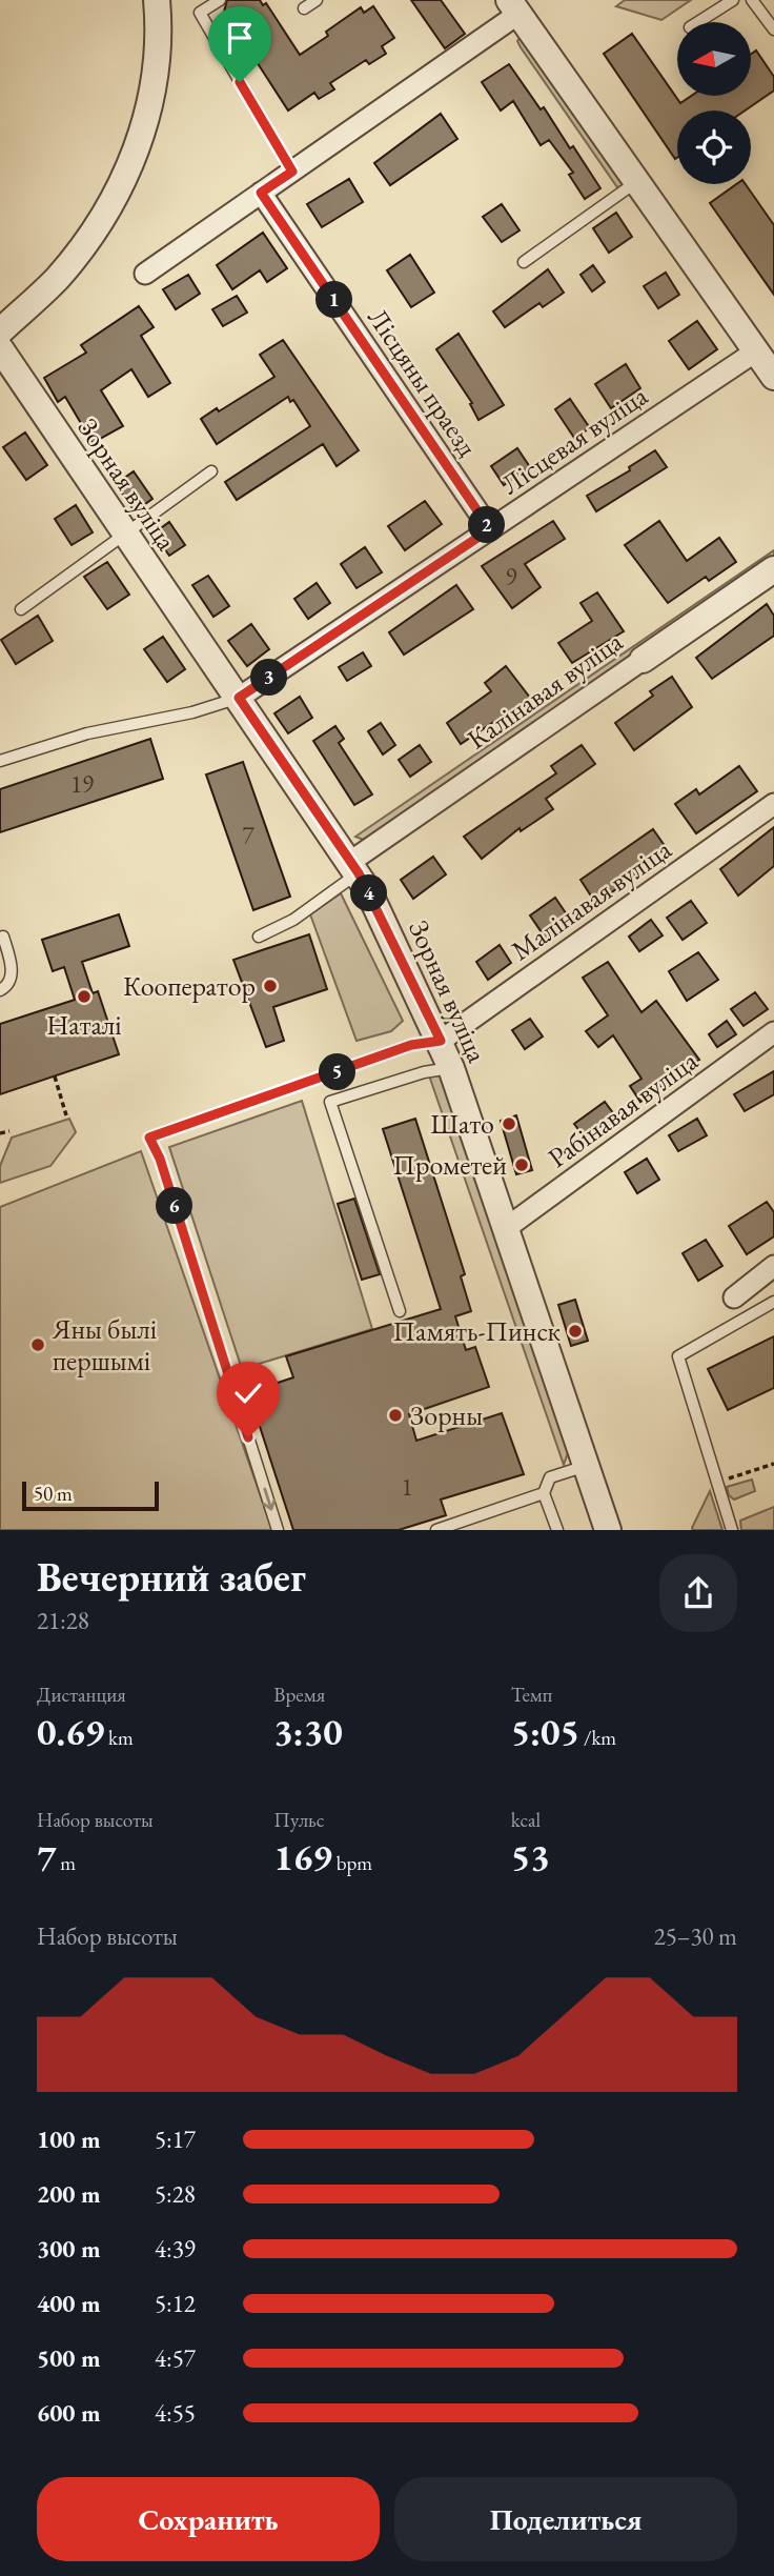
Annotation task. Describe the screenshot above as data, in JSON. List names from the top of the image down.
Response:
{
  "streets": {
    "street": [
      "Лісцяны праезд",
      "Лісцевая вуліца",
      "Зорная вуліца",
      "Калінавая вуліца",
      "Малінавая вуліца",
      "Рабінавая вуліца"
    ]
  },
  "crossings": [
    ["Лісцяны праезд", "Лісцевая вуліца"],
    ["Лісцевая вуліца", "Зорная вуліца"],
    ["Зорная вуліца", "Калінавая вуліца"],
    ["Зорная вуліца", "Малінавая вуліца"],
    ["Зорная вуліца", "Рабінавая вуліца"]
  ],
  "places": [
    "Кооператор",
    "Наталі",
    "Шато",
    "Прометей",
    "Память-Пинск",
    "Яны былі першымі",
    "Зорны"
  ],
  "house_numbers": [
    "9",
    "19",
    "7",
    "1"
  ],
  "scale_bar": "50 m",
  "north": "left",
  "page": {
    "pins": [
      "1",
      "2",
      "3",
      "4",
      "5",
      "6"
    ],
    "scale": "50 m",
    "heading": ["Вечерний забег", "21:28"],
    "stats": [
      ["Дистанция", "0.69 km"],
      ["Время", "3:30"],
      ["Темп", "5:05 /km"],
      ["Набор высоты", "7 m"],
      ["Пульс", "169 bpm"],
      ["kcal", "53"]
    ],
    "chart": ["Набор высоты", "25–30 m"],
    "list": [
      {
        "name": "100 m",
        "note": "5:17"
      },
      {
        "name": "200 m",
        "note": "5:28"
      },
      {
        "name": "300 m",
        "note": "4:39"
      },
      {
        "name": "400 m",
        "note": "5:12"
      },
      {
        "name": "500 m",
        "note": "4:57"
      },
      {
        "name": "600 m",
        "note": "4:55"
      }
    ],
    "buttons": ["Сохранить", "Поделиться"]
  }
}
